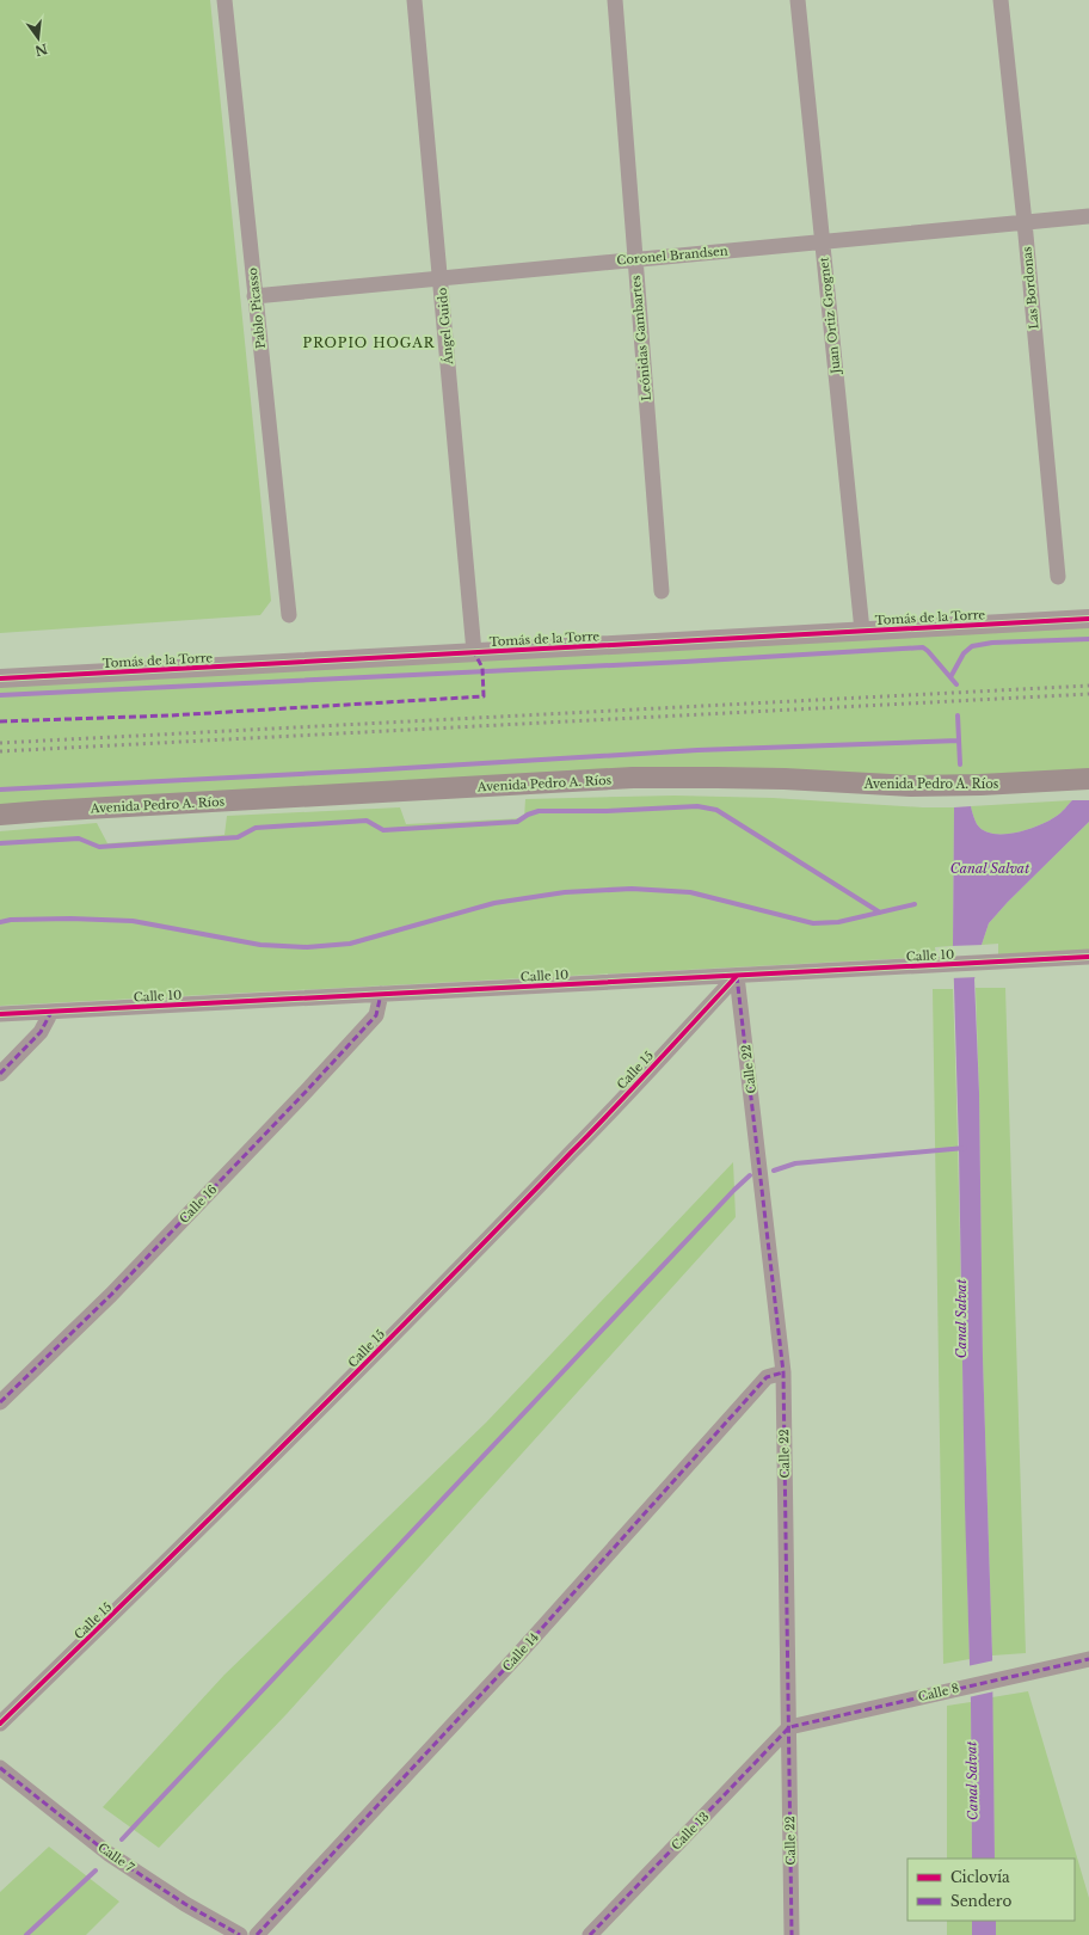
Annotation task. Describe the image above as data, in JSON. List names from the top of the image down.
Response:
{
  "streets": {
    "main road": ["Avenida Pedro A. Ríos"],
    "street": [
      "Coronel Brandsen",
      "Las Bordonas",
      "Pablo Picasso",
      "Juan Ortiz Grognet",
      "Ángel Guido",
      "Leónidas Gambartes",
      "Tomás de la Torre",
      "Calle 10",
      "Calle 22",
      "Calle 15",
      "Calle 16",
      "Calle 14",
      "Calle 8",
      "Calle 13",
      "Calle 7"
    ]
  },
  "crossings": [
    ["Coronel Brandsen", "Las Bordonas"],
    ["Coronel Brandsen", "Pablo Picasso"],
    ["Coronel Brandsen", "Juan Ortiz Grognet"],
    ["Coronel Brandsen", "Ángel Guido"],
    ["Coronel Brandsen", "Leónidas Gambartes"],
    ["Juan Ortiz Grognet", "Tomás de la Torre"],
    ["Ángel Guido", "Tomás de la Torre"],
    ["Calle 10", "Calle 22"],
    ["Calle 10", "Calle 15"],
    ["Calle 10", "Calle 16"],
    ["Calle 22", "Calle 15"],
    ["Calle 22", "Calle 14"],
    ["Calle 22", "Calle 8"],
    ["Calle 22", "Calle 13"],
    ["Calle 8", "Calle 13"]
  ],
  "districts": ["PROPIO HOGAR"],
  "water": ["Canal Salvat"],
  "legend": ["Ciclovía", "Sendero"],
  "north": "bottom"
}
